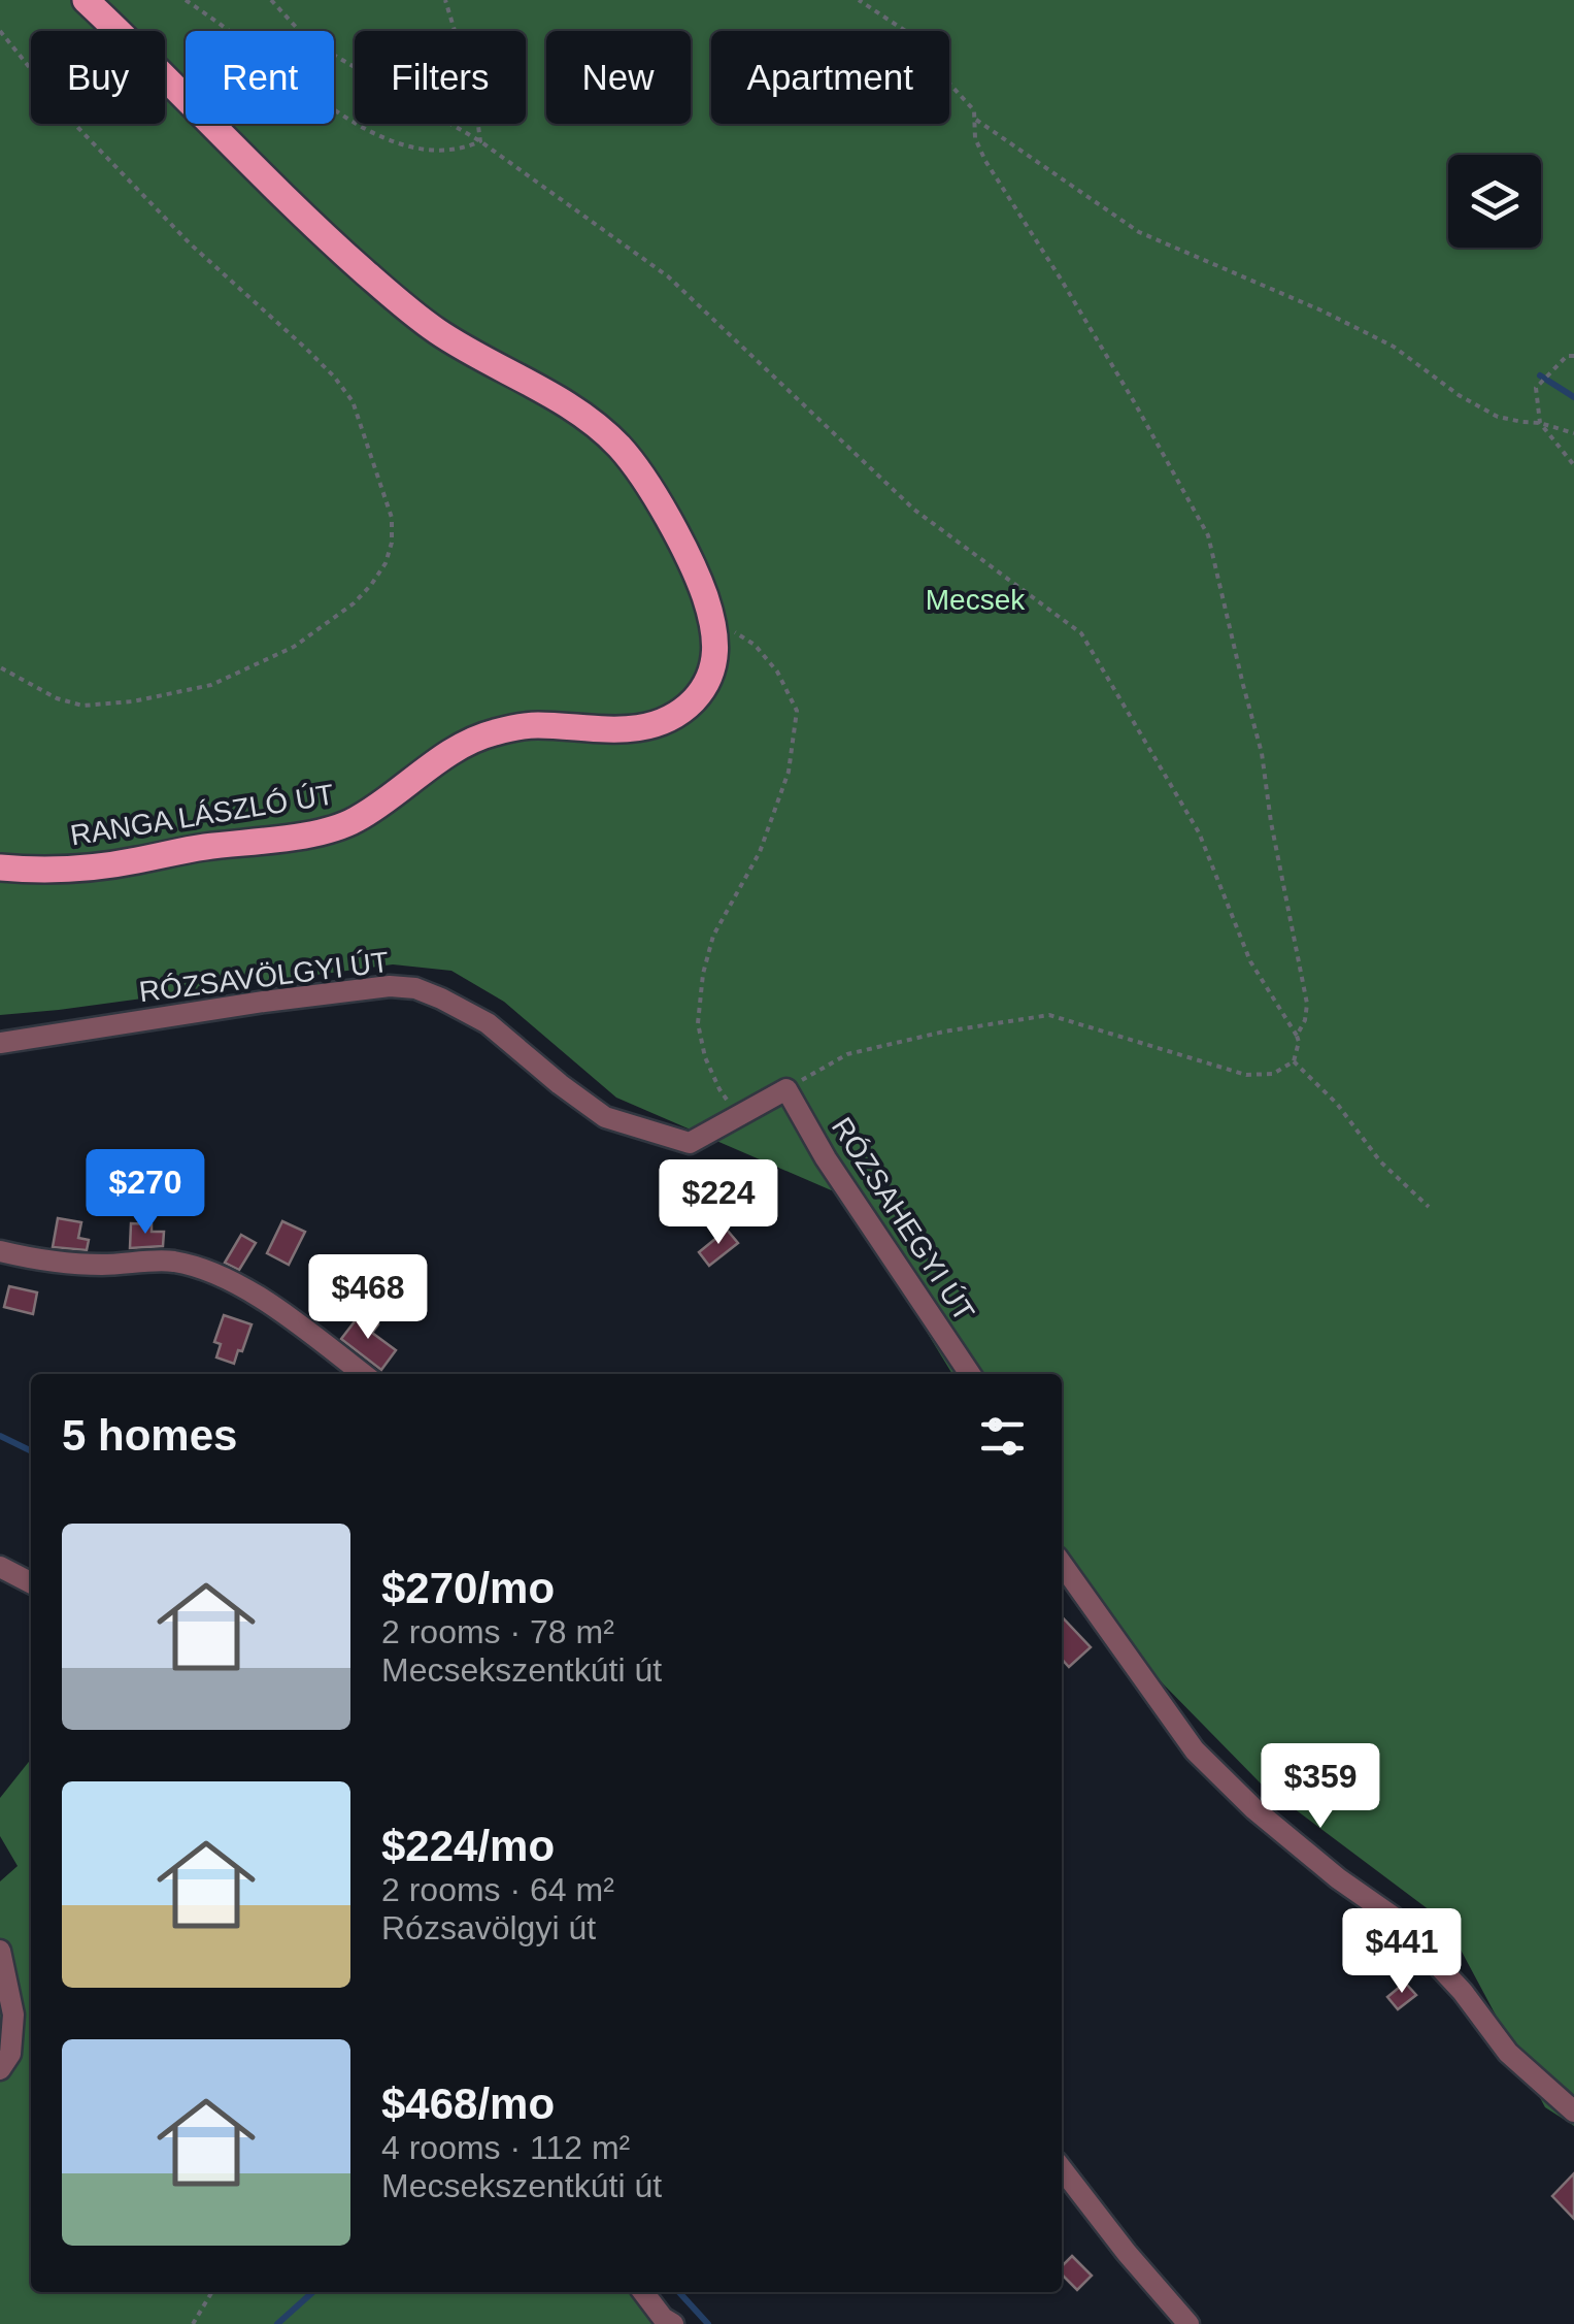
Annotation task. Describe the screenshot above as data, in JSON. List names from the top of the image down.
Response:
{
  "streets": {
    "main road": ["RANGA LÁSZLÓ ÚT"],
    "street": ["RÓZSAVÖLGYI ÚT", "RÓZSAHEGYI ÚT"]
  },
  "crossings": [
    ["RÓZSAVÖLGYI ÚT", "RÓZSAHEGYI ÚT"]
  ],
  "parks": ["Mecsek"],
  "page": {
    "chip": [
      "Buy",
      "Rent",
      "Filters",
      "New",
      "Apartment"
    ],
    "price": [
      "$270",
      "$224",
      "$468",
      "$359",
      "$441"
    ],
    "heading": "5 homes",
    "list": [
      {
        "name": "$270/mo",
        "note": "2 rooms · 78 m² · Mecsekszentkúti út"
      },
      {
        "name": "$224/mo",
        "note": "2 rooms · 64 m² · Rózsavölgyi út"
      },
      {
        "name": "$468/mo",
        "note": "4 rooms · 112 m² · Mecsekszentkúti út"
      }
    ]
  }
}
